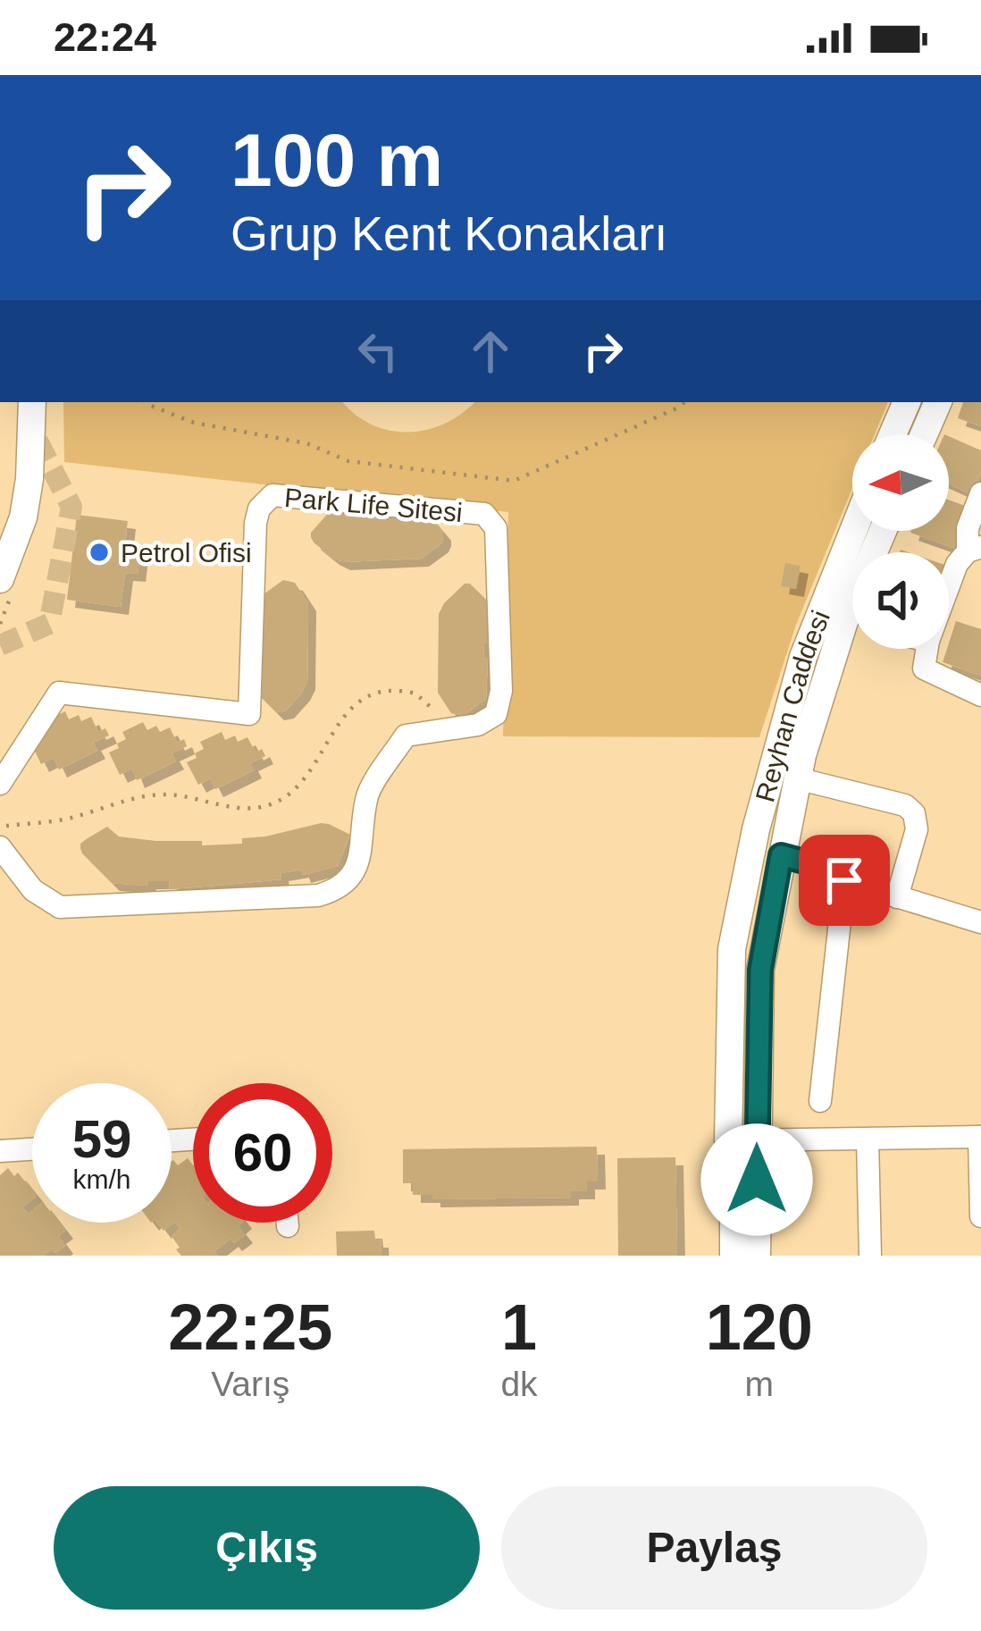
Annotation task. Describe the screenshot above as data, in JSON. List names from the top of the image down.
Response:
{
  "streets": {
    "main road": ["Reyhan Caddesi"],
    "street": ["Park Life Sitesi"]
  },
  "places": ["Petrol Ofisi"],
  "north": "left",
  "page": {
    "status": "22:24",
    "turn": ["100 m", "Grup Kent Konakları"],
    "speed": "59 km/h",
    "limit": "60",
    "eta": [
      "22:25",
      "Varış",
      "1",
      "dk",
      "120",
      "m"
    ],
    "buttons": ["Çıkış", "Paylaş"]
  }
}
